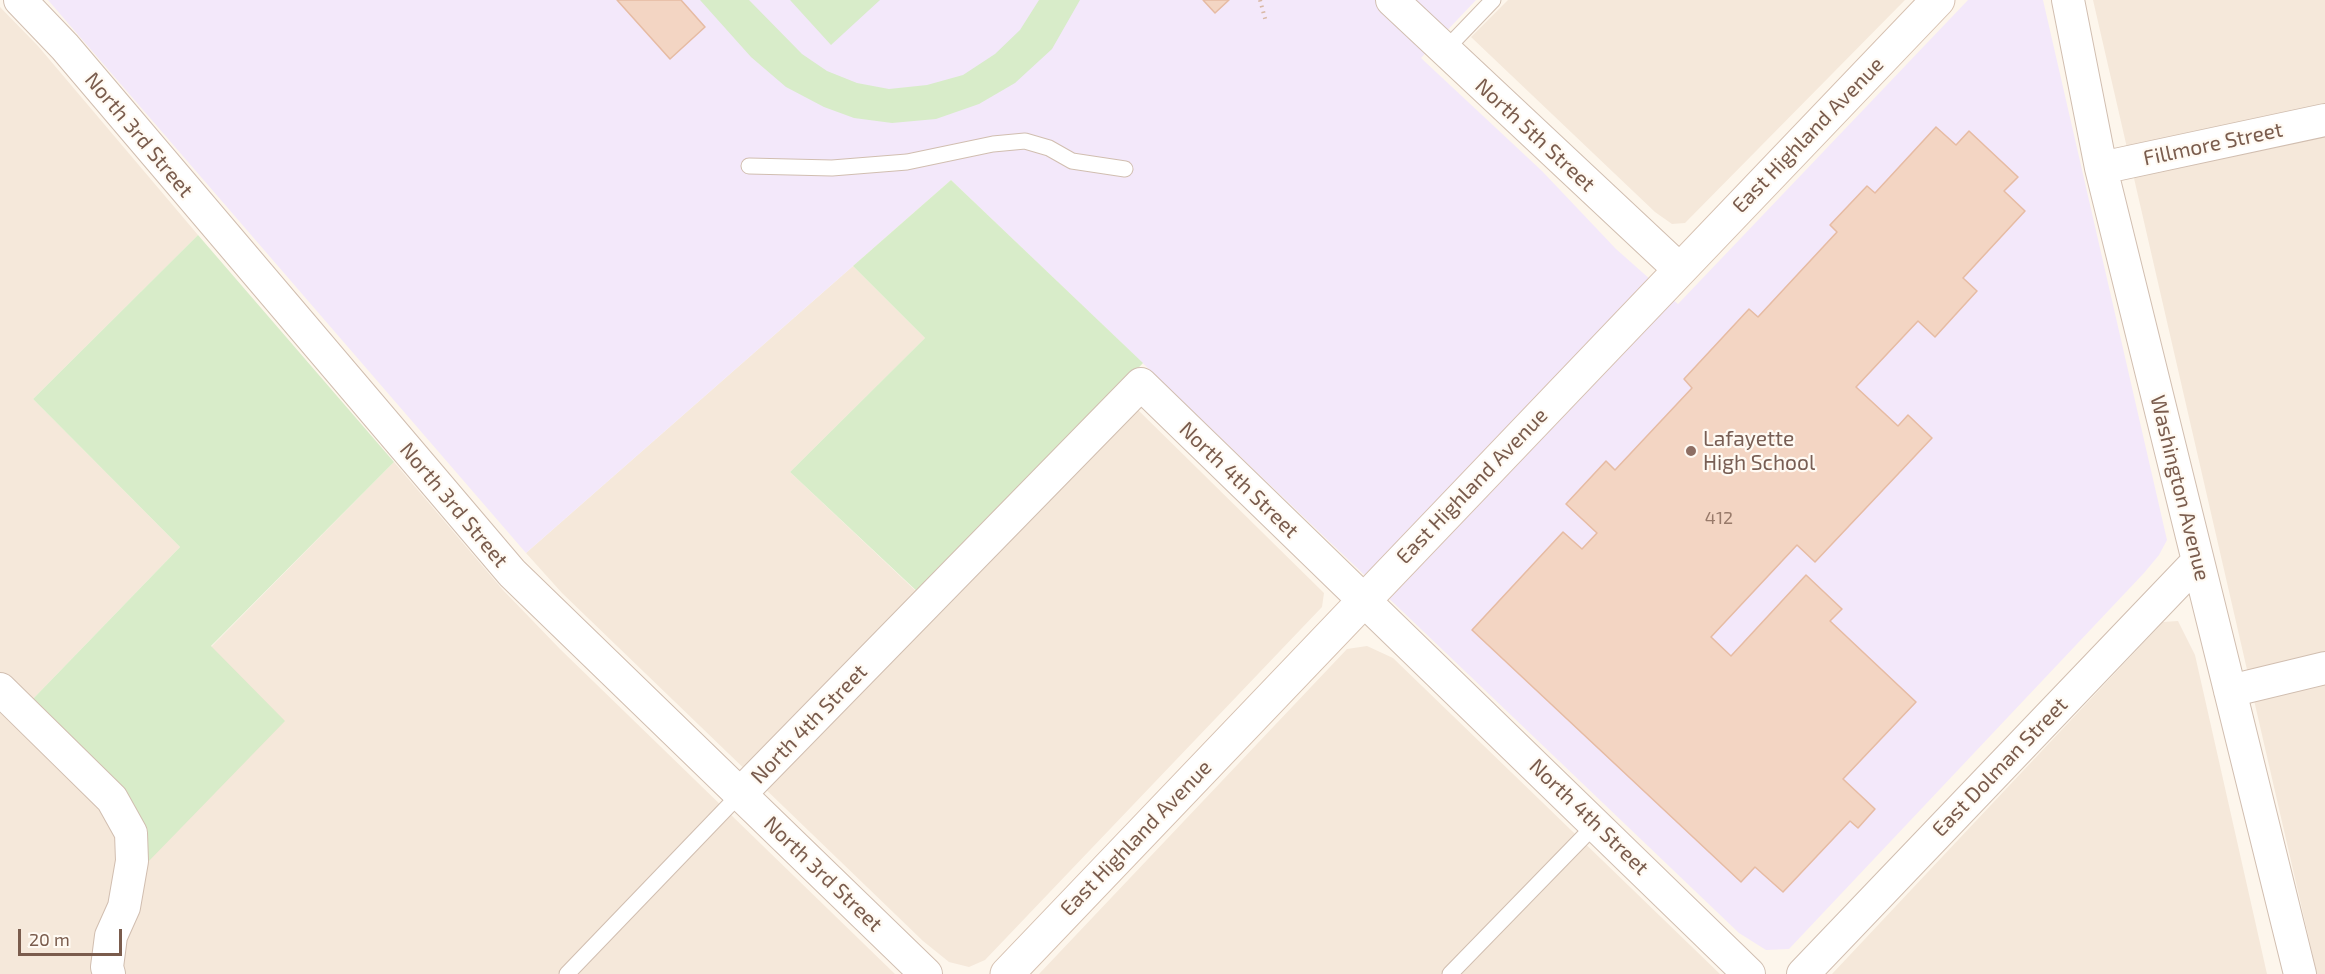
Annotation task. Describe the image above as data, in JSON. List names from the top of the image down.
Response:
{
  "streets": {
    "street": [
      "North 3rd Street",
      "North 5th Street",
      "East Highland Avenue",
      "Fillmore Street",
      "North 4th Street",
      "Washington Avenue",
      "East Dolman Street"
    ]
  },
  "crossings": [
    ["North 3rd Street", "North 4th Street"],
    ["North 5th Street", "East Highland Avenue"],
    ["East Highland Avenue", "North 4th Street"],
    ["Fillmore Street", "Washington Avenue"],
    ["Washington Avenue", "East Dolman Street"]
  ],
  "places": ["Lafayette High School"],
  "house_numbers": ["412"],
  "scale_bar": "20 m"
}
